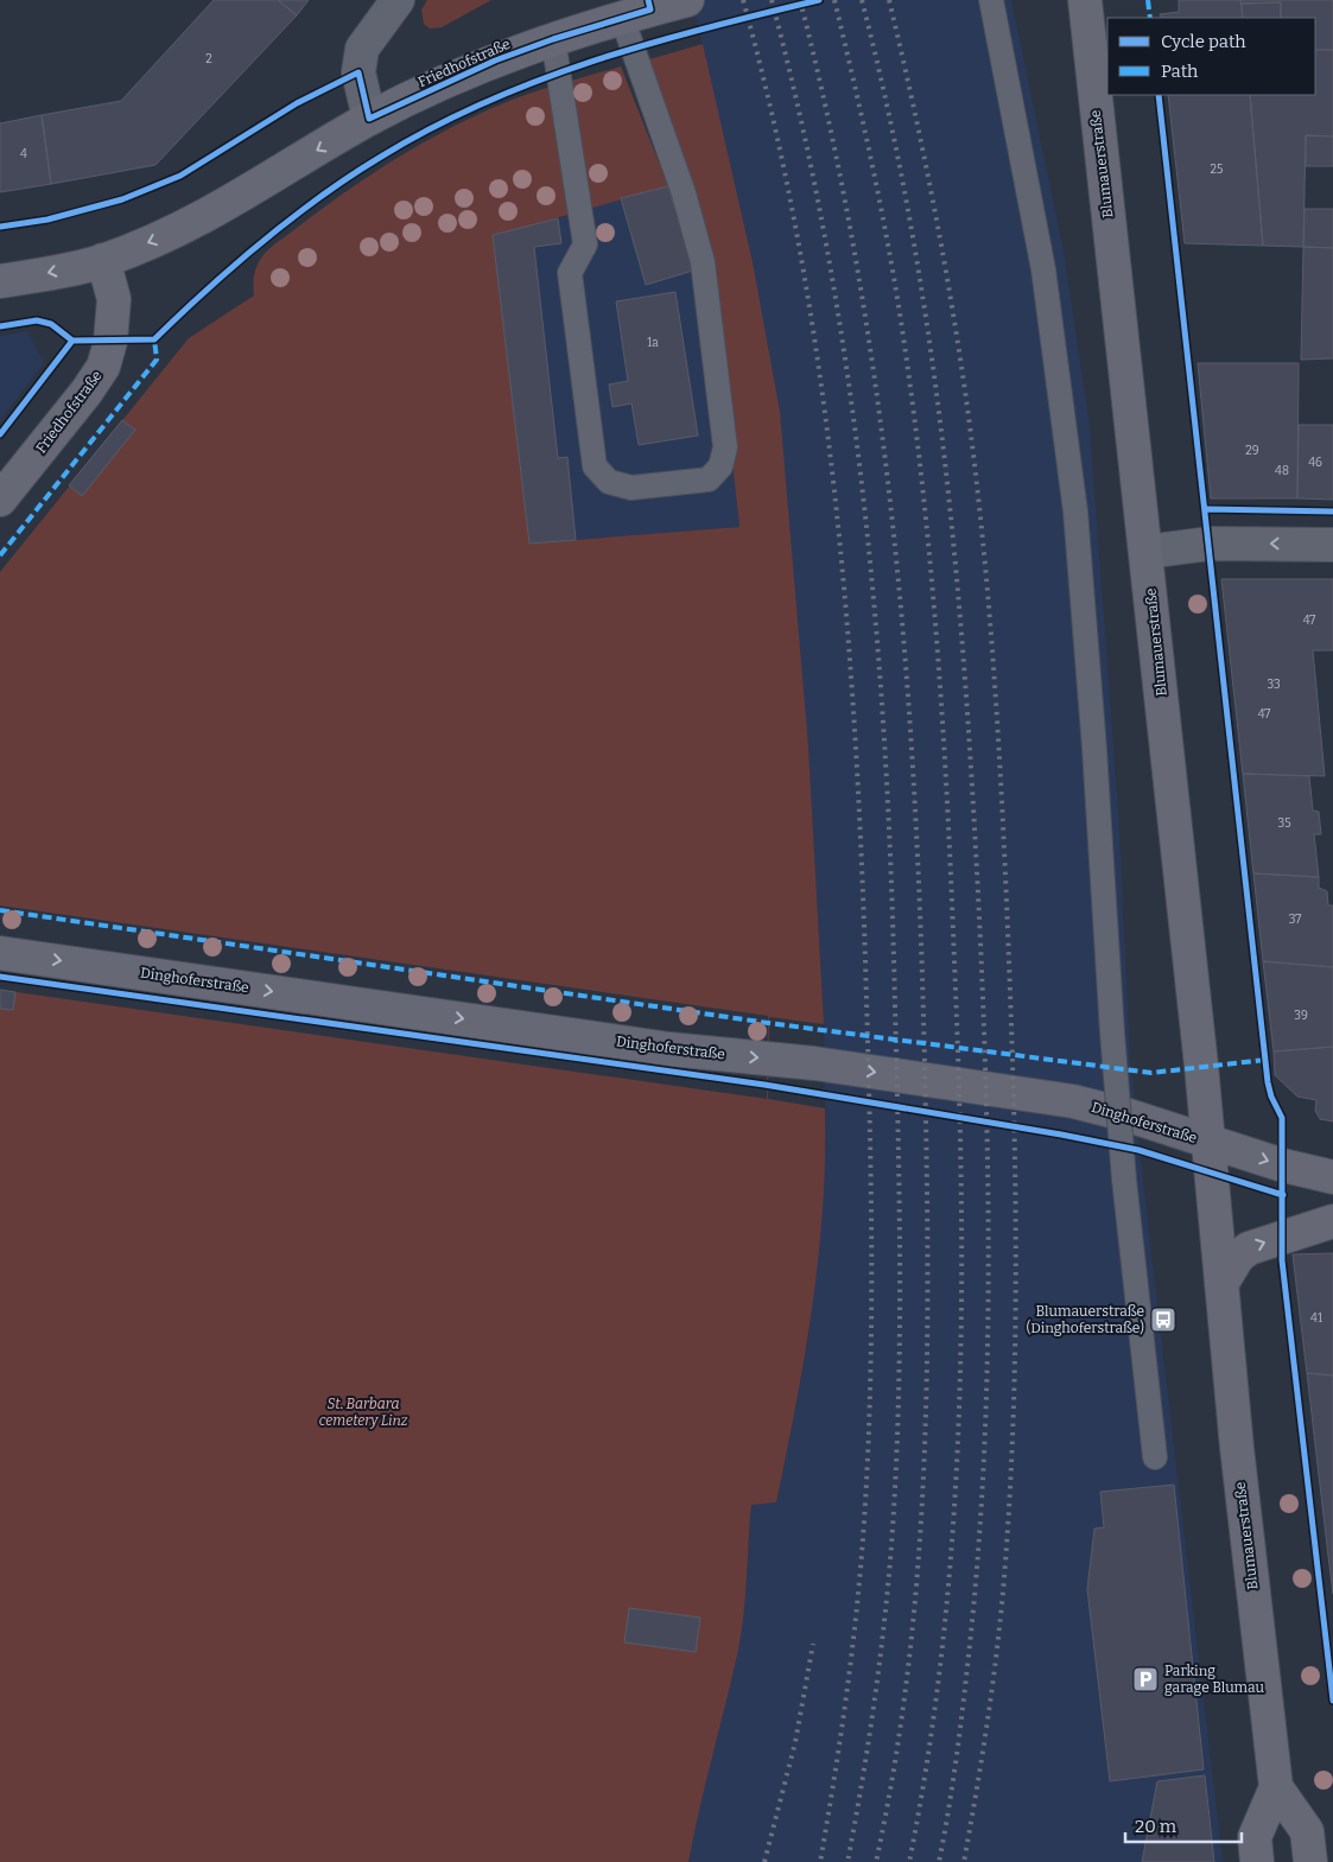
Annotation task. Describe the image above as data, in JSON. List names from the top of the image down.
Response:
{
  "streets": {
    "main road": ["Friedhofstraße", "Blumauerstraße", "Dinghoferstraße"]
  },
  "crossings": [
    ["Blumauerstraße", "Dinghoferstraße"]
  ],
  "one_way": ["Dinghoferstraße"],
  "parks": ["St. Barbara cemetery Linz"],
  "places": {
    "bus stop": ["Blumauerstraße (Dinghoferstraße)"],
    "parking": ["Parking garage Blumau"]
  },
  "house_numbers": [
    "2",
    "4",
    "25",
    "1a",
    "29",
    "46",
    "48",
    "47",
    "33",
    "47",
    "35",
    "37",
    "39",
    "41"
  ],
  "legend": ["Cycle path", "Path"],
  "scale_bar": "20 m"
}
